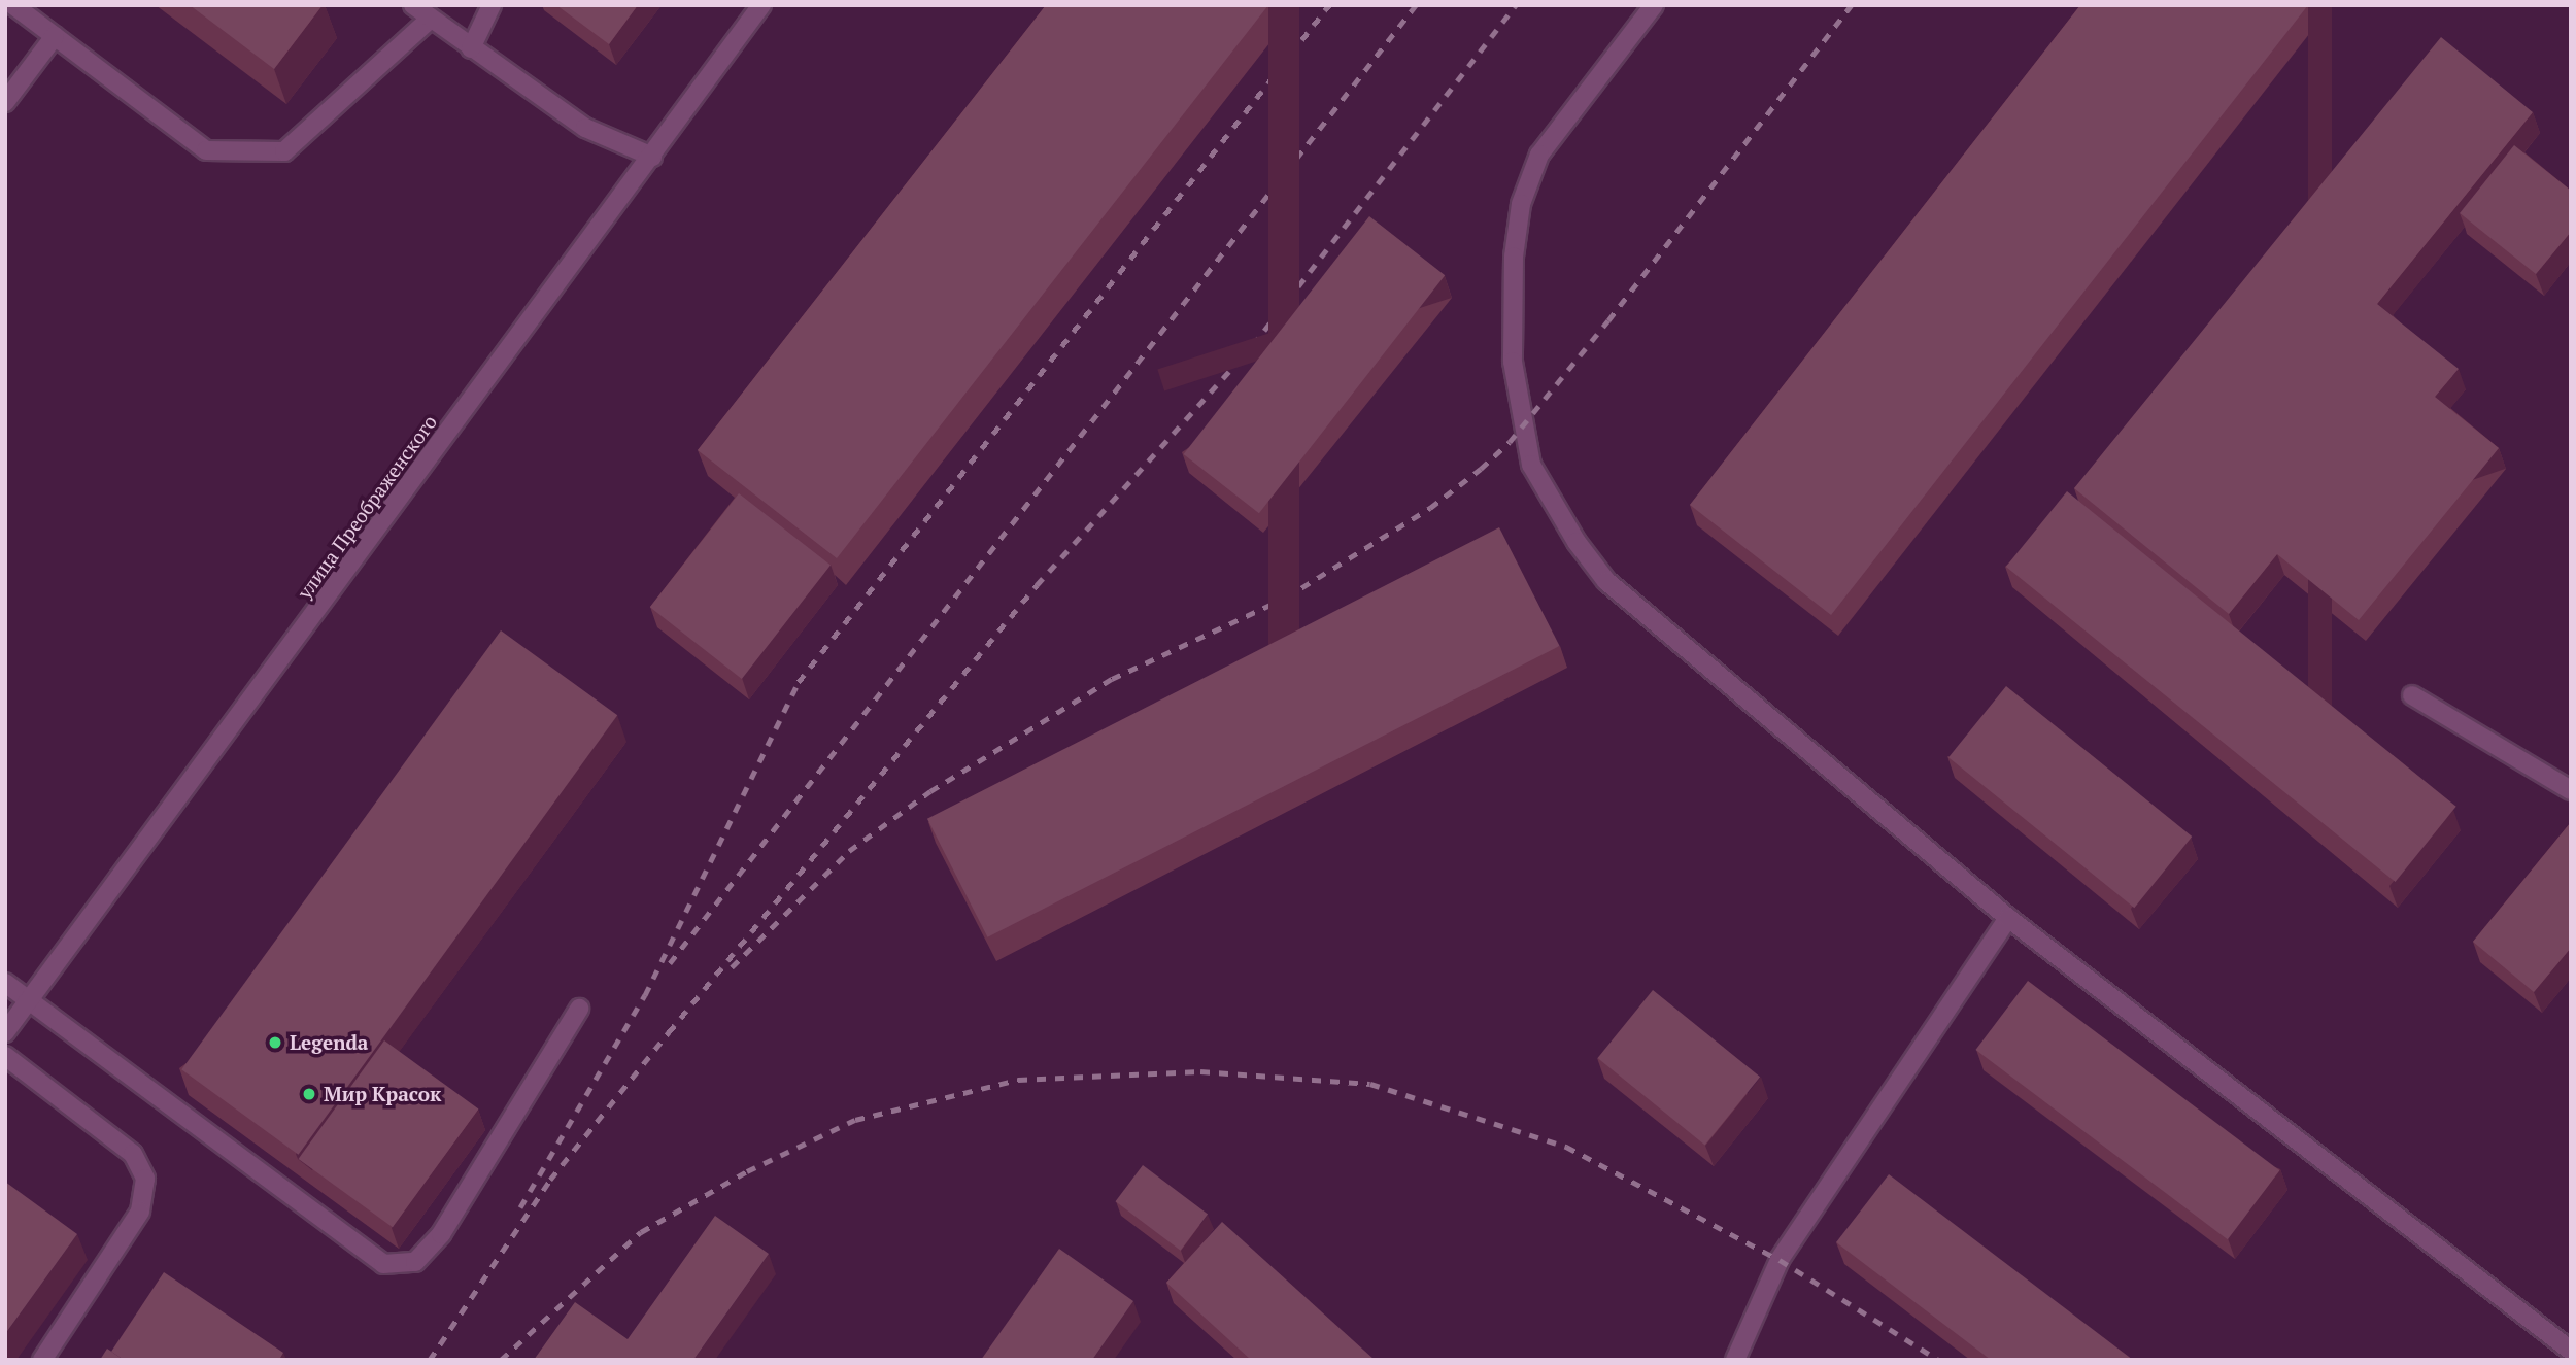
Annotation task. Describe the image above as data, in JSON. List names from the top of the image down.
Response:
{
  "streets": {
    "street": ["улица Преображенского"]
  },
  "places": ["Legenda", "Мир Красок"]
}
